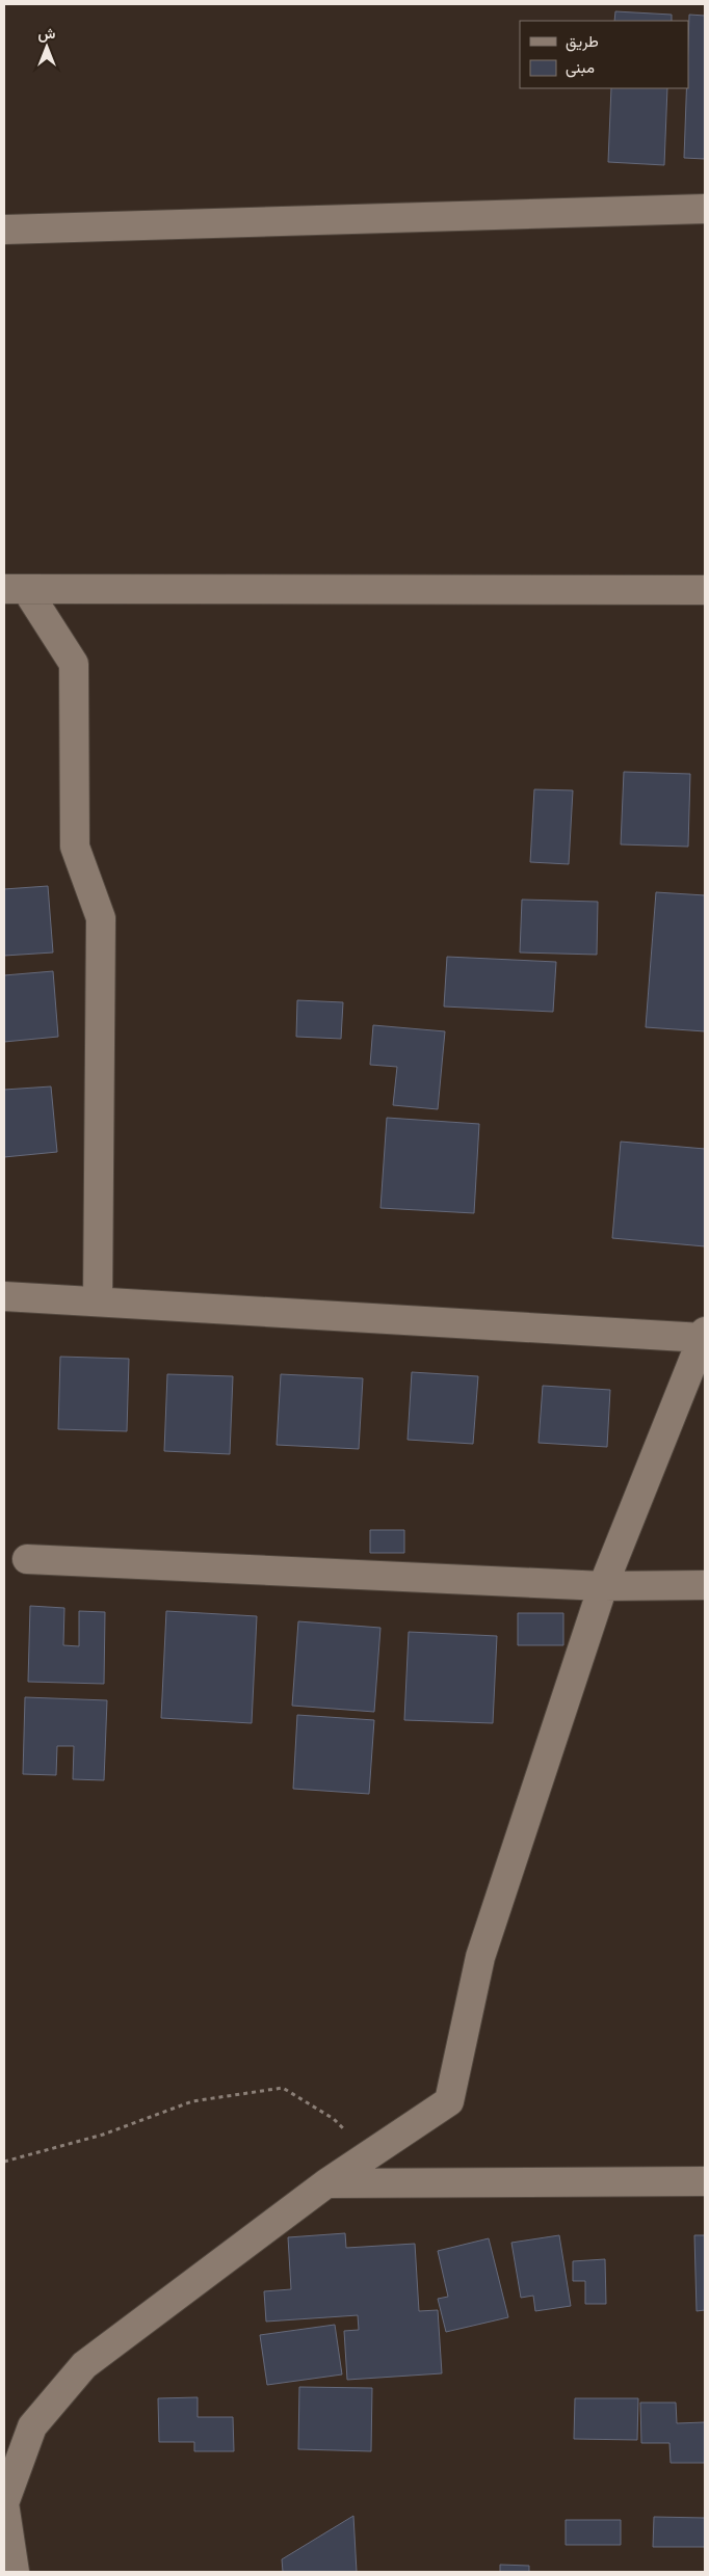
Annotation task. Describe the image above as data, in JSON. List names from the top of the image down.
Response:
{
  "legend": ["طريق", "مبنى"],
  "north": "top"
}
